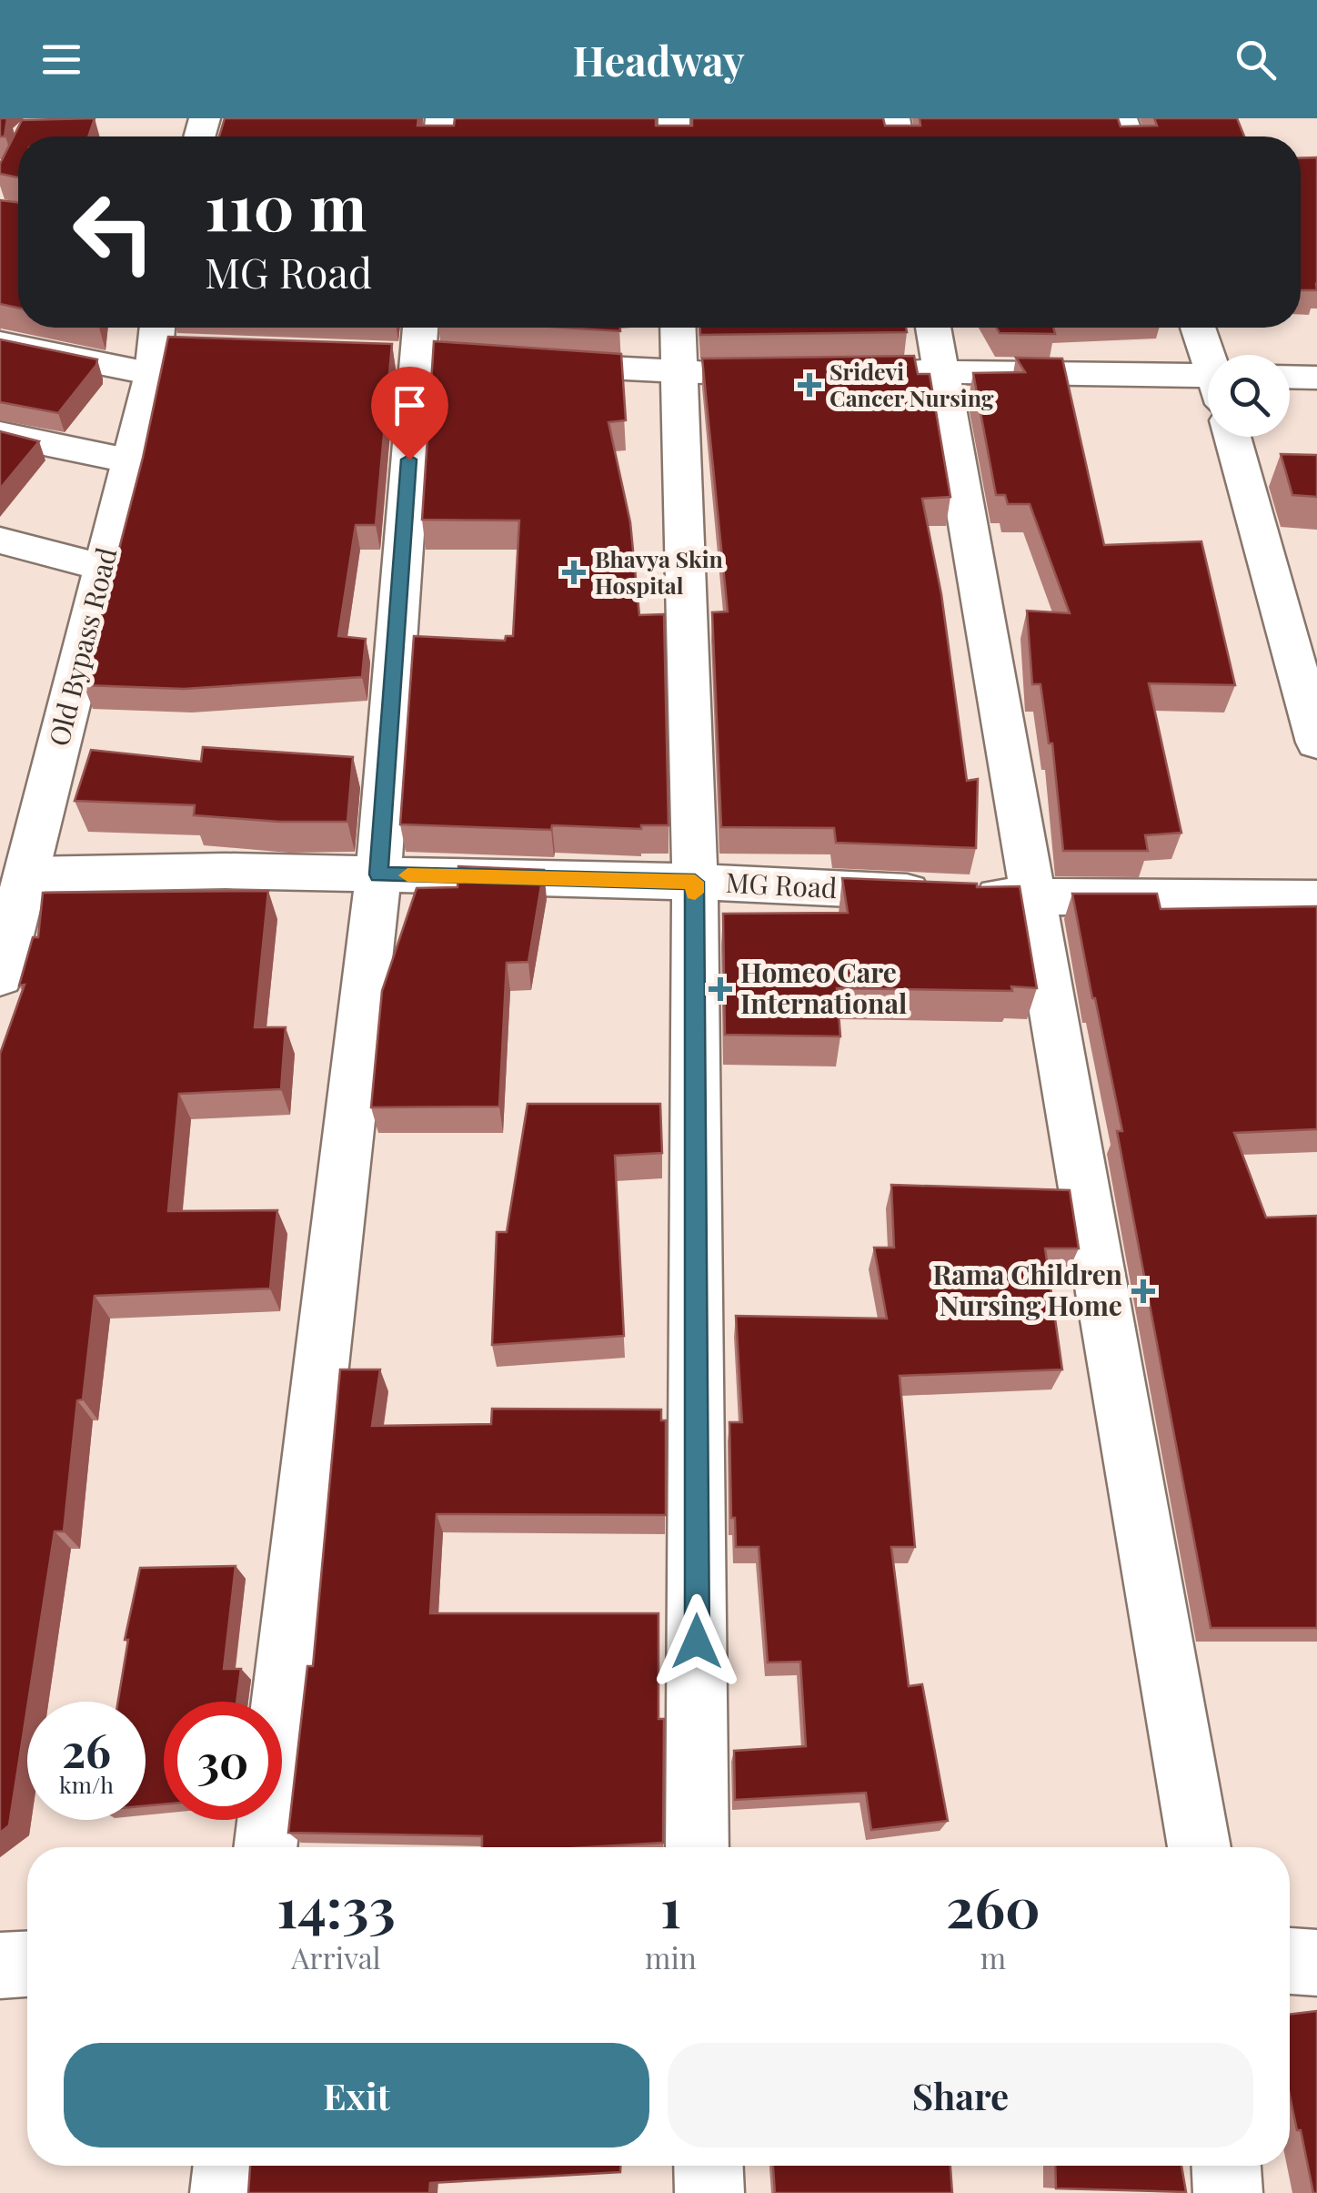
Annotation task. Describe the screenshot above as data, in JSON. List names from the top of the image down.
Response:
{
  "streets": {
    "street": ["Old Bypass Road", "MG Road"]
  },
  "crossings": [
    ["Old Bypass Road", "MG Road"]
  ],
  "places": {
    "health": [
      "Sridevi Cancer Nursing",
      "Bhavya Skin Hospital",
      "Homeo Care International",
      "Rama Children Nursing Home"
    ]
  },
  "page": {
    "header": "Headway",
    "turn": ["110 m", "MG Road"],
    "speed": "26 km/h",
    "limit": "30",
    "eta": [
      "14:33",
      "Arrival",
      "1",
      "min",
      "260",
      "m"
    ],
    "buttons": ["Exit", "Share"]
  }
}
